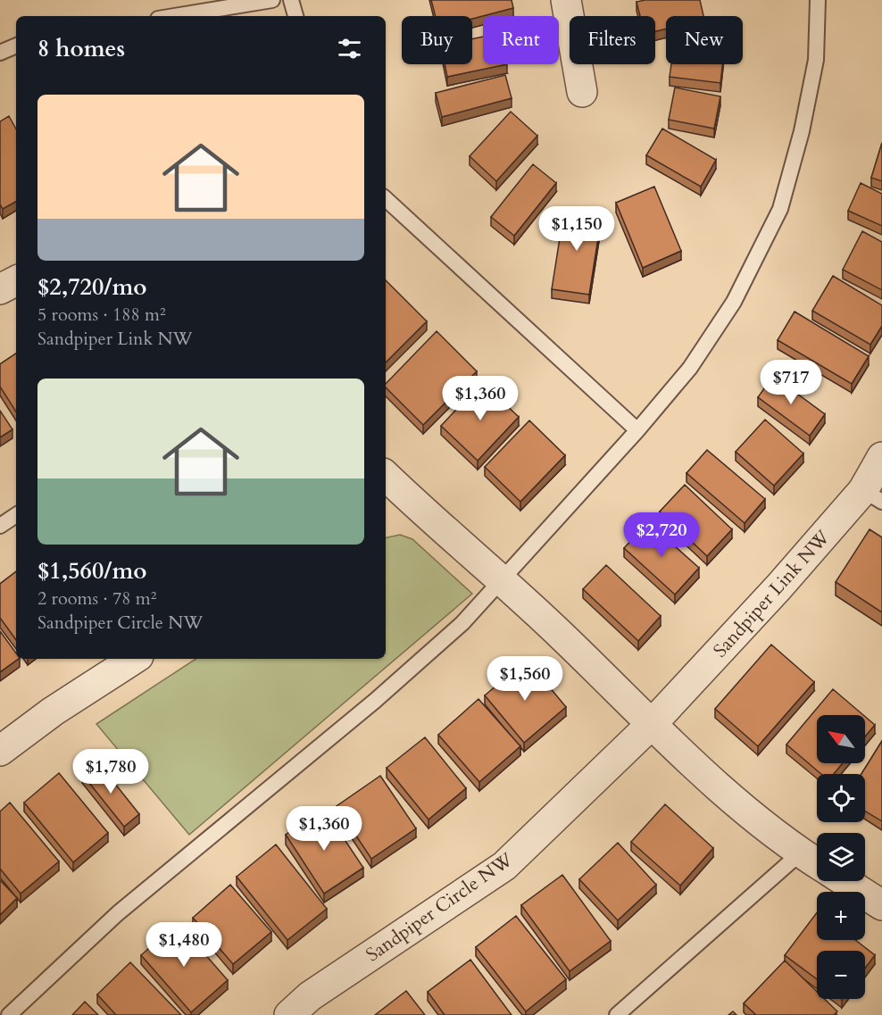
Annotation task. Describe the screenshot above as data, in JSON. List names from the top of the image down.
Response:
{
  "streets": {
    "street": ["Sandpiper Link NW", "Sandpiper Circle NW"]
  },
  "crossings": [
    ["Sandpiper Link NW", "Sandpiper Circle NW"]
  ],
  "north": "top left",
  "page": {
    "chip": [
      "Buy",
      "Rent",
      "Filters",
      "New"
    ],
    "heading": "8 homes",
    "list": [
      {
        "name": "$2,720/mo",
        "note": "5 rooms · 188 m² · Sandpiper Link NW"
      },
      {
        "name": "$1,560/mo",
        "note": "2 rooms · 78 m² · Sandpiper Circle NW"
      }
    ],
    "price": [
      "$1,150",
      "$717",
      "$1,360",
      "$2,720",
      "$1,560",
      "$1,780",
      "$1,360",
      "$1,480"
    ],
    "map_buttons": ["+", "−"]
  }
}
